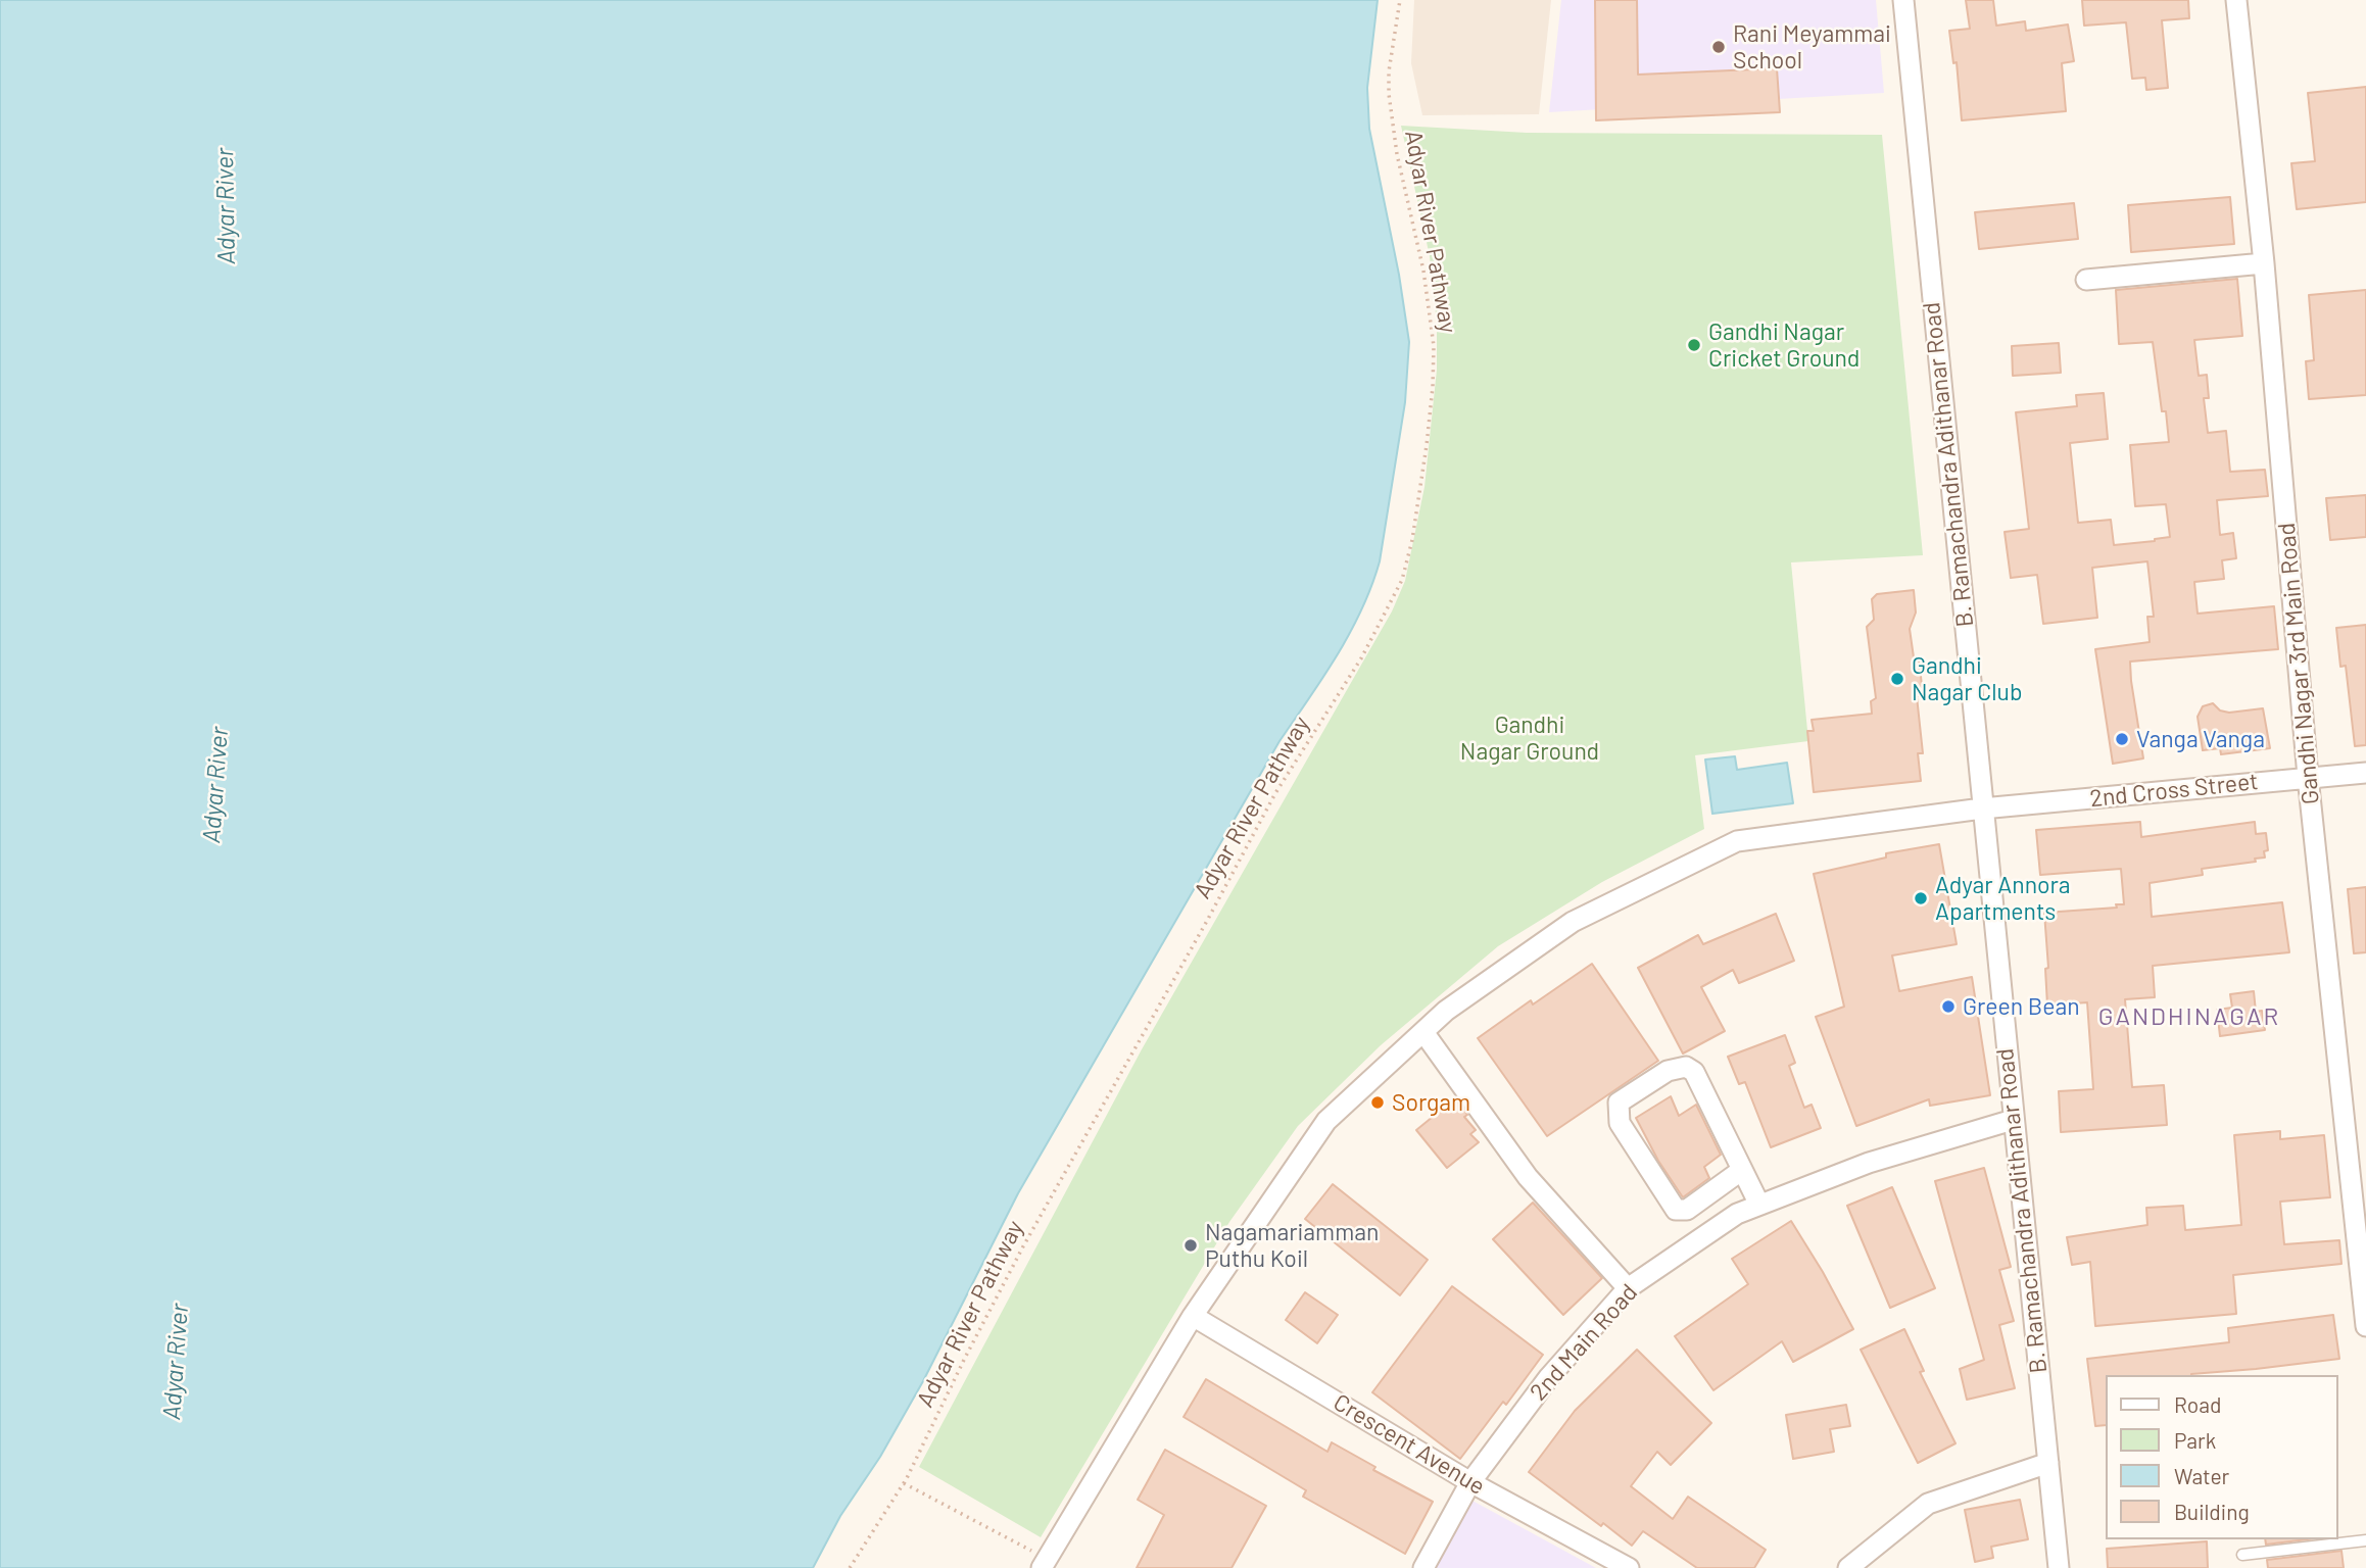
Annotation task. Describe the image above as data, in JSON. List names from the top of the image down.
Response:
{
  "streets": {
    "street": [
      "B. Ramachandra Adithanar Road",
      "Gandhi Nagar 3rd Main Road",
      "2nd Cross Street",
      "2nd Main Road",
      "Crescent Avenue"
    ],
    "path": ["Adyar River Pathway"]
  },
  "crossings": [
    ["B. Ramachandra Adithanar Road", "2nd Cross Street"],
    ["B. Ramachandra Adithanar Road", "2nd Main Road"],
    ["Gandhi Nagar 3rd Main Road", "2nd Cross Street"],
    ["2nd Cross Street", "Crescent Avenue"],
    ["2nd Main Road", "Crescent Avenue"]
  ],
  "districts": ["GANDHINAGAR"],
  "water": ["Adyar River"],
  "parks": ["Gandhi Nagar Ground"],
  "places": [
    "Rani Meyammai School",
    "Gandhi Nagar Cricket Ground",
    "Gandhi Nagar Club",
    "Vanga Vanga",
    "Adyar Annora Apartments",
    "Green Bean",
    "Sorgam",
    "Nagamariamman Puthu Koil"
  ],
  "legend": [
    "Road",
    "Park",
    "Water",
    "Building"
  ]
}
